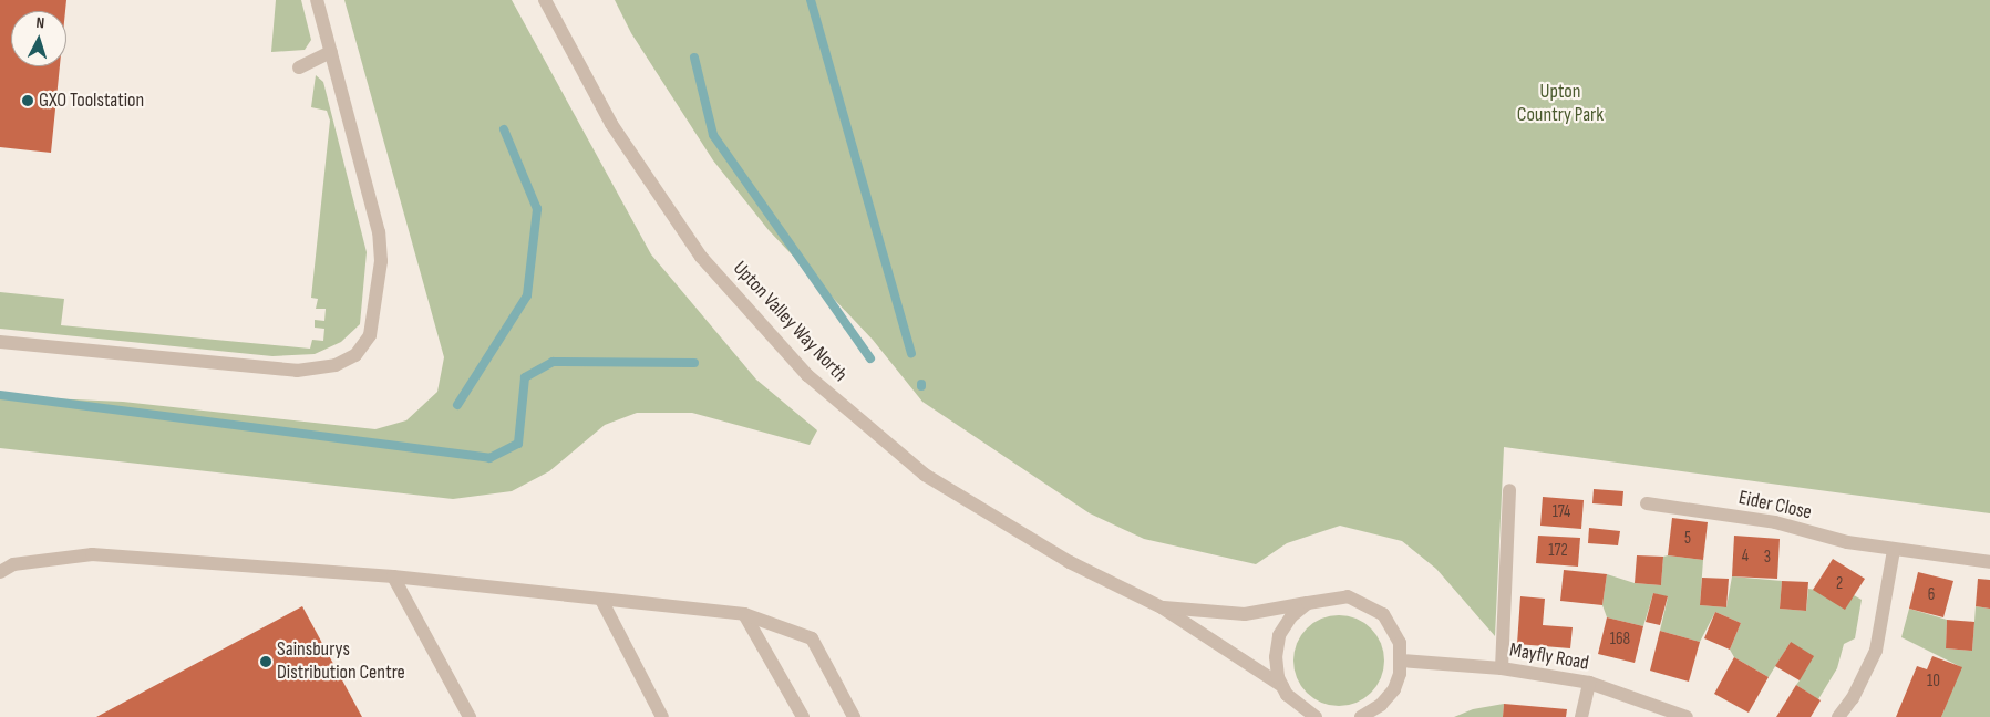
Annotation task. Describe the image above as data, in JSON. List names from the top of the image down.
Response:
{
  "streets": {
    "street": ["Upton Valley Way North", "Eider Close", "Mayfly Road"]
  },
  "crossings": [
    ["Upton Valley Way North", "Mayfly Road"]
  ],
  "parks": ["Upton Country Park"],
  "places": ["GXO Toolstation", "Sainsburys Distribution Centre"],
  "house_numbers": [
    "174",
    "5",
    "172",
    "4",
    "3",
    "2",
    "6",
    "168",
    "10"
  ],
  "north": "top"
}
